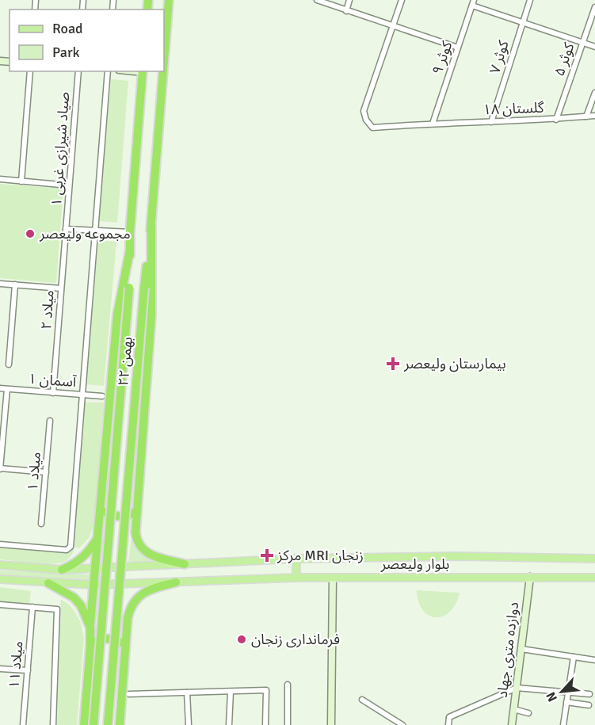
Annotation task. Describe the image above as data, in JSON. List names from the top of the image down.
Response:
{
  "streets": {
    "highway": ["۲۲ بهمن"],
    "main road": ["بلوار ولیعصر"],
    "street": [
      "کوثر ۷",
      "کوثر ۹",
      "کوثر ۵",
      "گلستان ۱۸",
      "صیاد شیرازی غربی ۱",
      "میلاد ۲",
      "آسمان ۱",
      "میلاد ۱",
      "دوازده متری جهاد",
      "میلاد ۱۱"
    ]
  },
  "crossings": [
    ["کوثر ۷", "گلستان ۱۸"],
    ["کوثر ۹", "گلستان ۱۸"],
    ["کوثر ۵", "گلستان ۱۸"],
    ["صیاد شیرازی غربی ۱", "میلاد ۲"],
    ["میلاد ۲", "آسمان ۱"],
    ["بلوار ولیعصر", "دوازده متری جهاد"]
  ],
  "places": {
    "other": ["مجموعه ولیعصر", "فرمانداری زنجان"],
    "health": ["بیمارستان ولیعصر", "مرکز MRI زنجان"]
  },
  "legend": ["Road", "Park"],
  "north": "bottom left"
}
